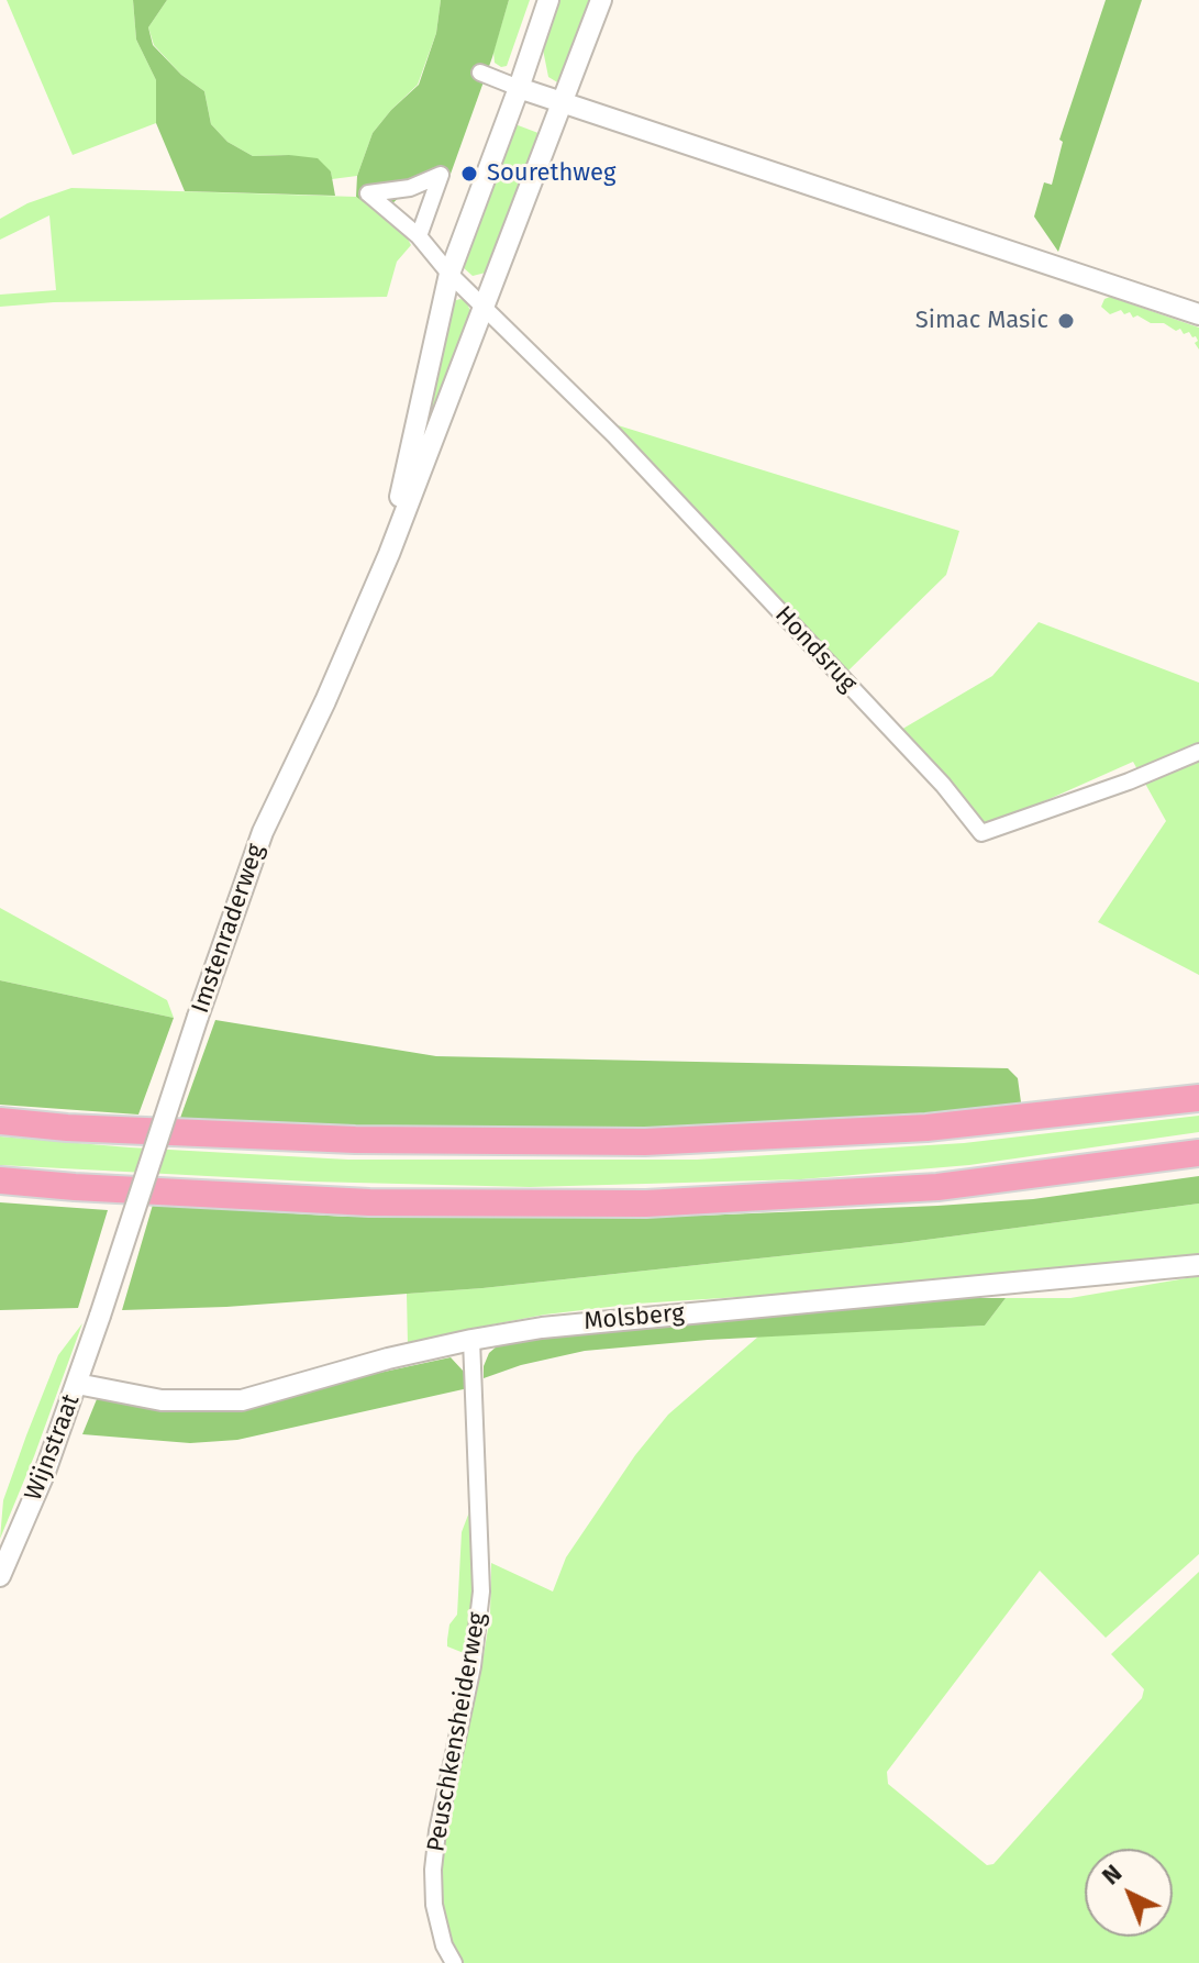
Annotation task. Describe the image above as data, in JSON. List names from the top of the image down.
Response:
{
  "streets": {
    "street": [
      "Hondsrug",
      "Imstenraderweg",
      "Molsberg",
      "Wijnstraat",
      "Peuschkensheiderweg"
    ]
  },
  "crossings": [
    ["Hondsrug", "Imstenraderweg"],
    ["Imstenraderweg", "Wijnstraat"],
    ["Molsberg", "Wijnstraat"],
    ["Molsberg", "Peuschkensheiderweg"]
  ],
  "places": ["Sourethweg", "Simac Masic"],
  "north": "top left"
}
